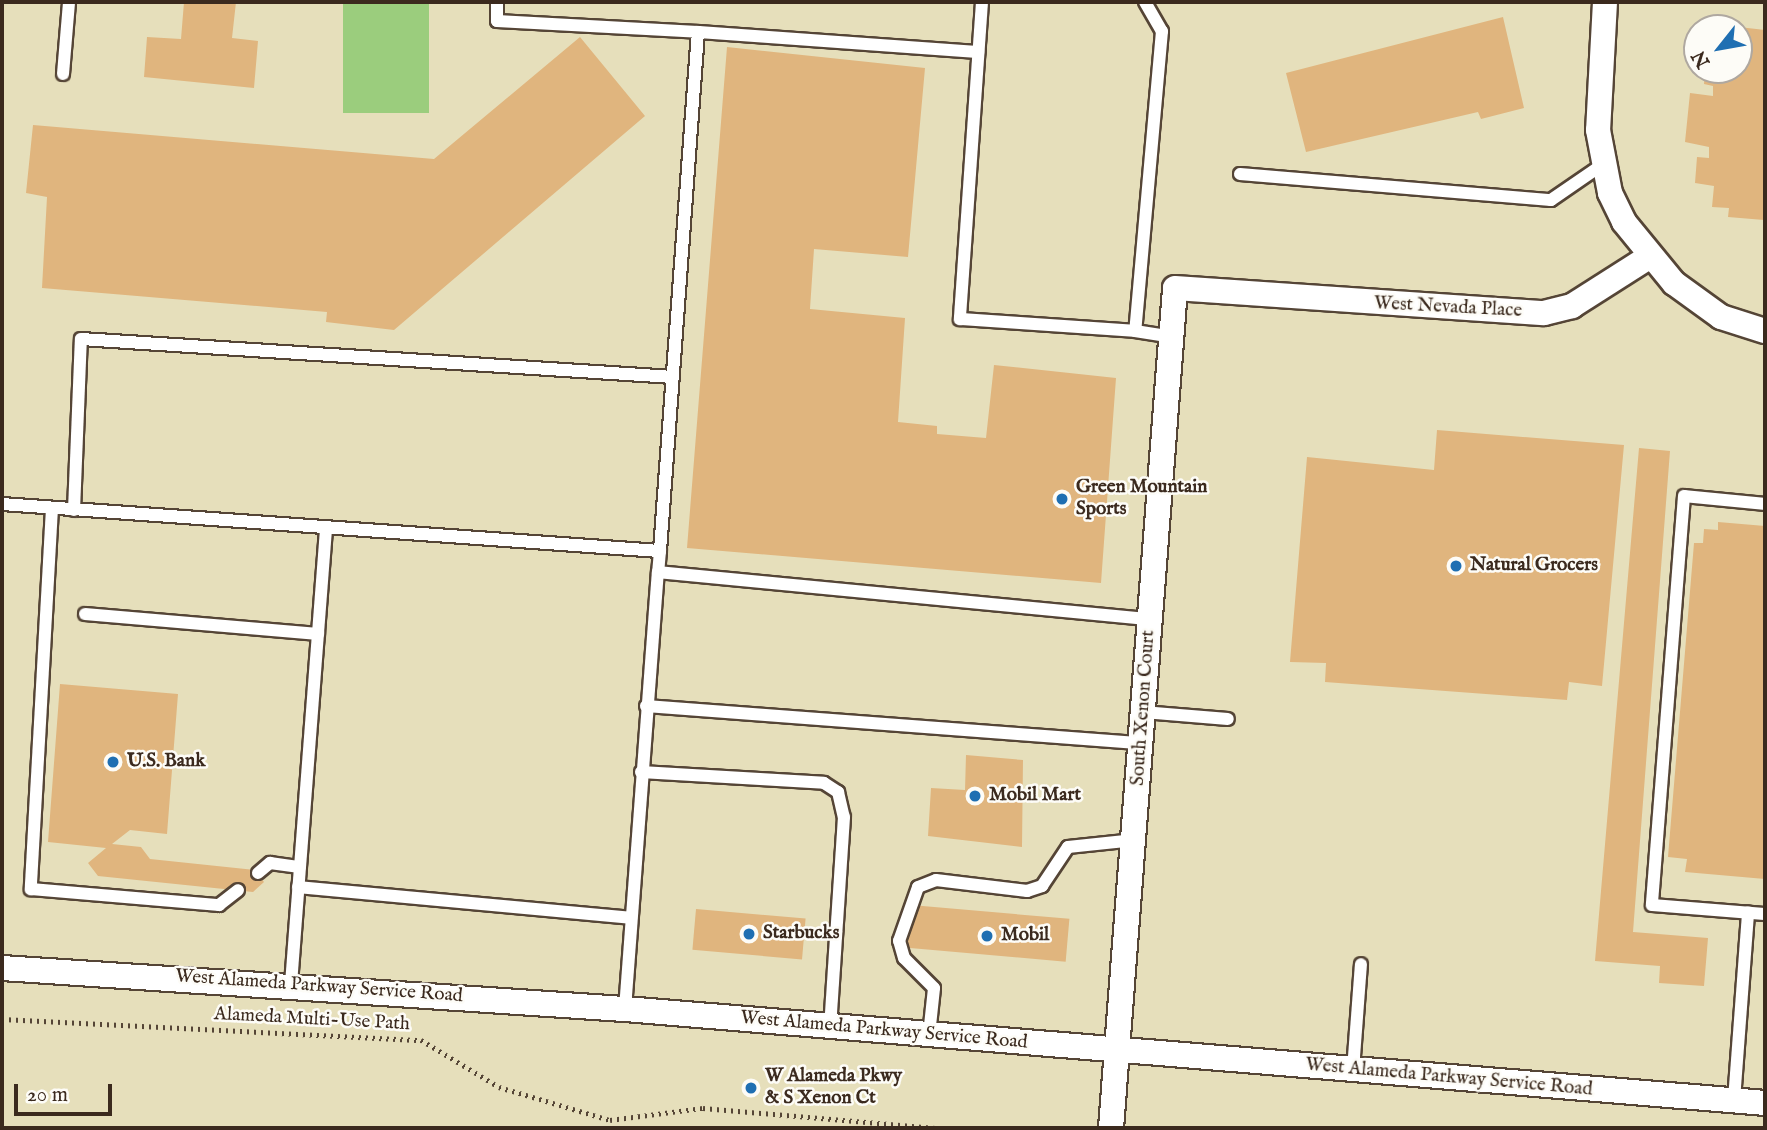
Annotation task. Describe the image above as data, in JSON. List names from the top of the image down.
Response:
{
  "streets": {
    "street": ["West Nevada Place", "South Xenon Court", "West Alameda Parkway Service Road"],
    "path": ["Alameda Multi-Use Path"]
  },
  "crossings": [
    ["West Nevada Place", "South Xenon Court"],
    ["South Xenon Court", "West Alameda Parkway Service Road"]
  ],
  "places": [
    "Green Mountain Sports",
    "Natural Grocers",
    "U.S. Bank",
    "Mobil Mart",
    "Starbucks",
    "Mobil",
    "W Alameda Pkwy & S Xenon Ct"
  ],
  "scale_bar": "20 m",
  "north": "bottom left"
}
